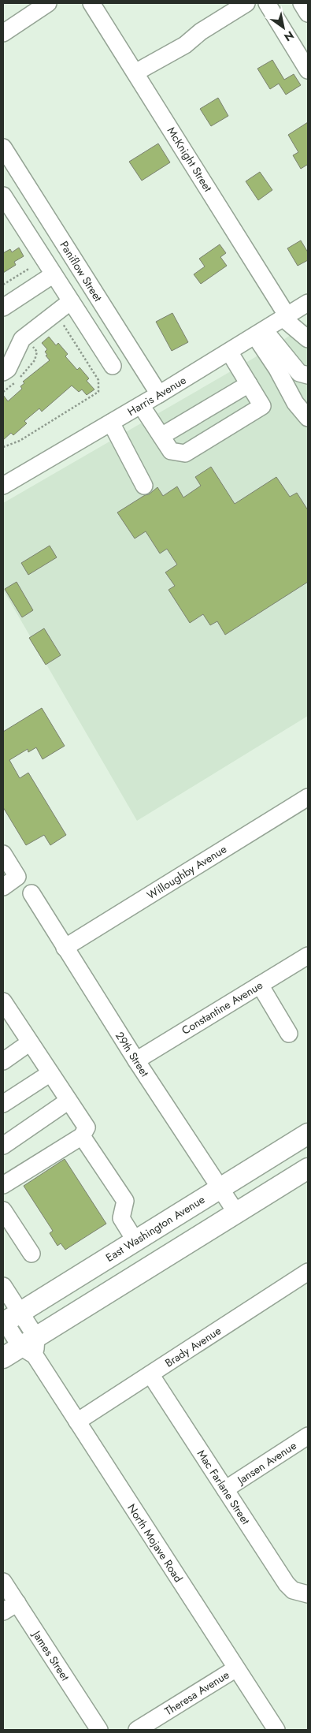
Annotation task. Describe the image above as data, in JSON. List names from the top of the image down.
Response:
{
  "streets": {
    "main road": ["East Washington Avenue"],
    "street": [
      "McKnight Street",
      "Paniflow Street",
      "Harris Avenue",
      "Willoughby Avenue",
      "Constantine Avenue",
      "29th Street",
      "Brady Avenue",
      "Jansen Avenue",
      "Mac Farlane Street",
      "North Mojave Road",
      "James Street",
      "Theresa Avenue"
    ]
  },
  "crossings": [
    ["McKnight Street", "Harris Avenue"],
    ["Paniflow Street", "Harris Avenue"],
    ["Willoughby Avenue", "29th Street"],
    ["Constantine Avenue", "29th Street"],
    ["29th Street", "East Washington Avenue"],
    ["East Washington Avenue", "North Mojave Road"],
    ["Brady Avenue", "Mac Farlane Street"],
    ["Brady Avenue", "North Mojave Road"],
    ["Jansen Avenue", "Mac Farlane Street"],
    ["North Mojave Road", "Theresa Avenue"]
  ],
  "north": "bottom right"
}
